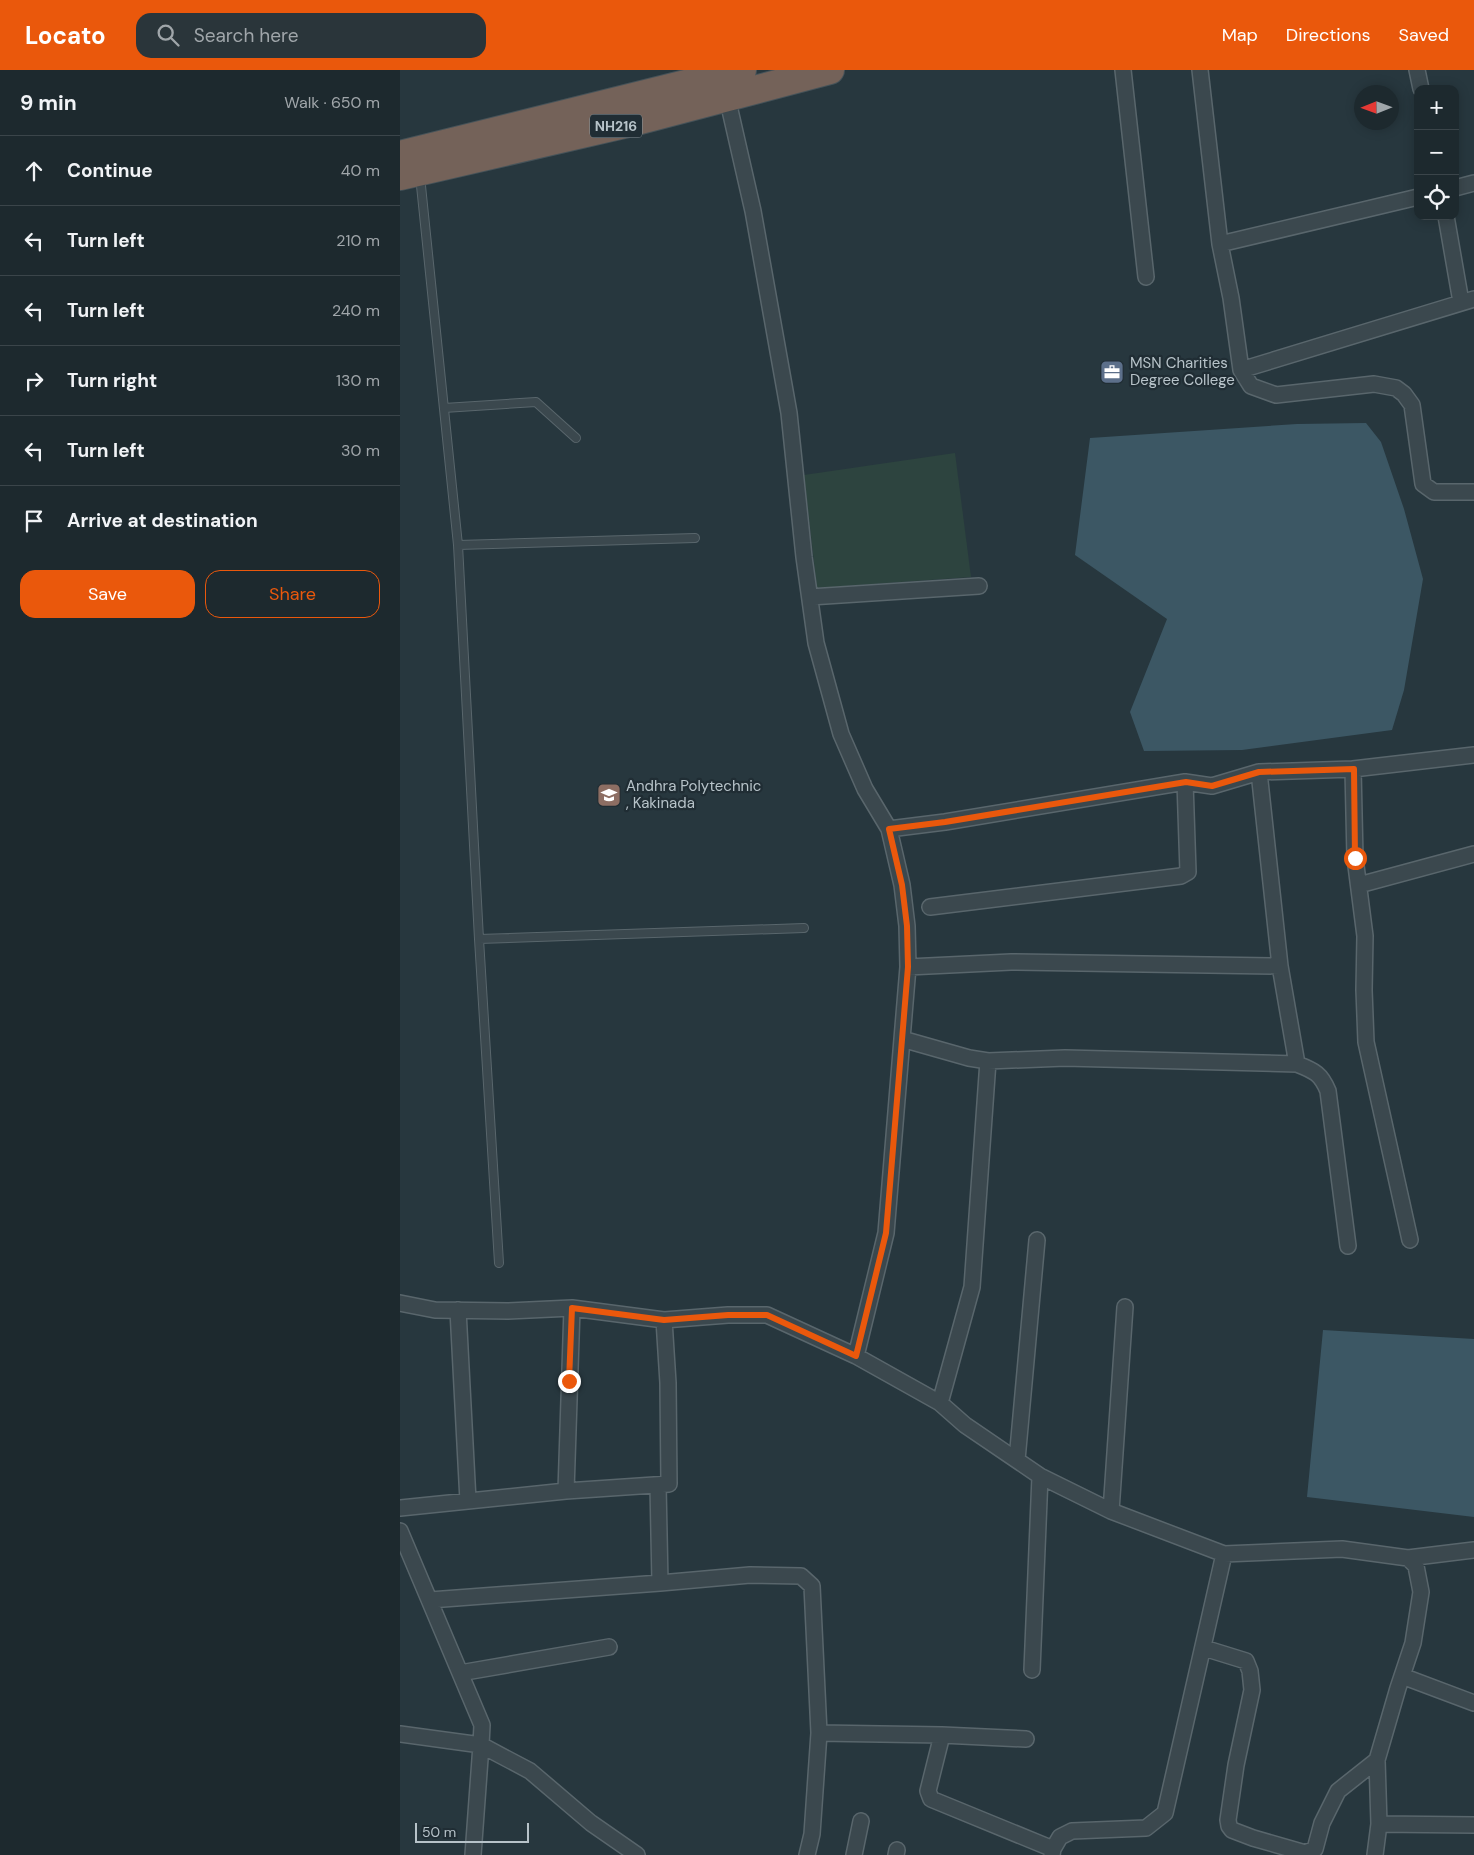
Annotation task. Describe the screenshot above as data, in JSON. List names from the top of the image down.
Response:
{
  "streets": {
    "highway": ["NH216"]
  },
  "places": {
    "office": ["MSN Charities Degree College"],
    "school or university": ["Andhra Polytechnic , Kakinada"]
  },
  "scale_bar": "50 m",
  "north": "left",
  "page": {
    "header": "Locato",
    "search": "Search here",
    "nav": ["Map", "Directions", "Saved"],
    "heading": ["9 min", "Walk · 650 m"],
    "map_buttons": ["+", "−"],
    "list": [
      ["Continue", "40 m"],
      ["Turn left", "210 m"],
      ["Turn left", "240 m"],
      ["Turn right", "130 m"],
      ["Turn left", "30 m"],
      "Arrive at destination"
    ],
    "buttons": ["Save", "Share"],
    "scale": "50 m"
  }
}
